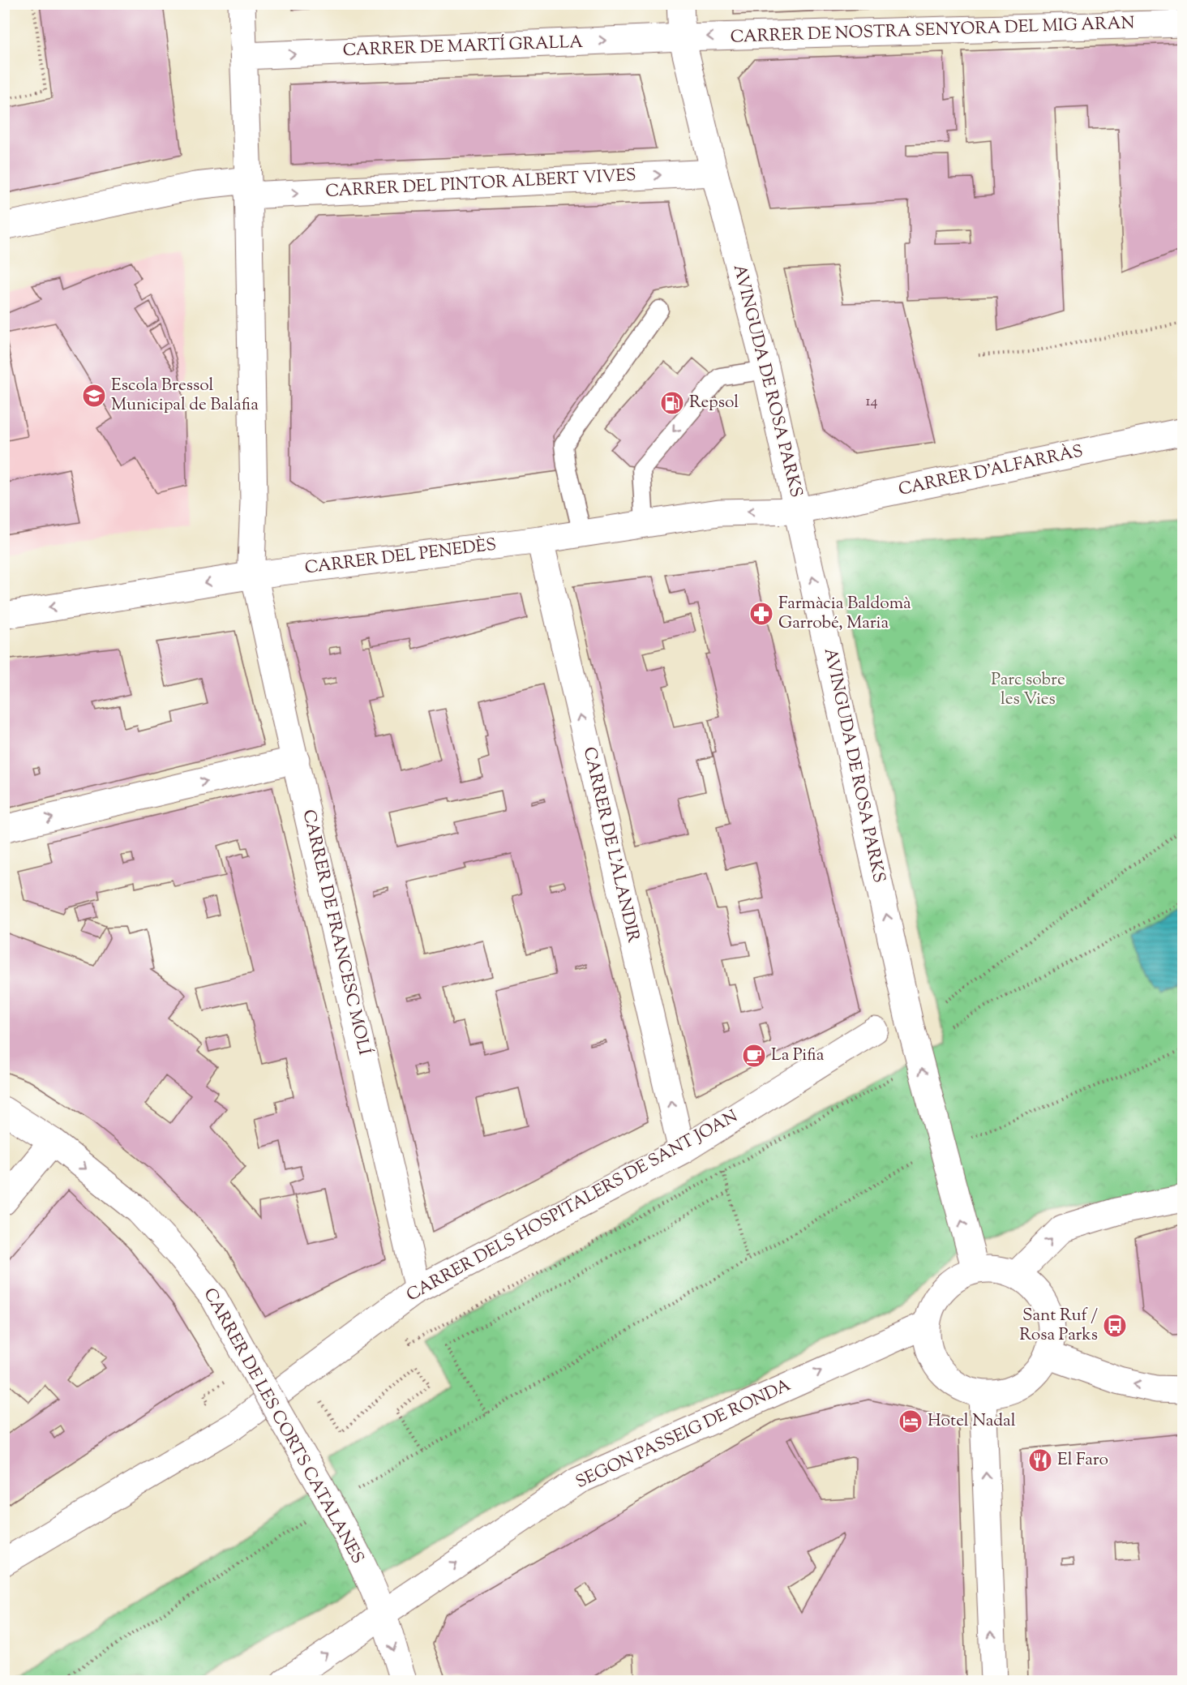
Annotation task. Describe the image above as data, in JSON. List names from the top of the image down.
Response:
{
  "streets": {
    "street": [
      "CARRER DE NOSTRA SENYORA DEL MIG ARAN",
      "CARRER DE MARTÍ GRALLA",
      "CARRER DEL PINTOR ALBERT VIVES",
      "AVINGUDA DE ROSA PARKS",
      "CARRER D'ALFARRÀS",
      "CARRER DEL PENEDÈS",
      "CARRER DE L'ALANDIR",
      "CARRER DE FRANCESC MOLÍ",
      "CARRER DELS HOSPITALERS DE SANT JOAN",
      "CARRER DE LES CORTS CATALANES",
      "SEGON PASSEIG DE RONDA"
    ]
  },
  "crossings": [
    ["CARRER DE NOSTRA SENYORA DEL MIG ARAN", "CARRER DE MARTÍ GRALLA"],
    ["CARRER DE NOSTRA SENYORA DEL MIG ARAN", "AVINGUDA DE ROSA PARKS"],
    ["CARRER DE MARTÍ GRALLA", "AVINGUDA DE ROSA PARKS"],
    ["CARRER DE MARTÍ GRALLA", "CARRER DE FRANCESC MOLÍ"],
    ["CARRER DEL PINTOR ALBERT VIVES", "AVINGUDA DE ROSA PARKS"],
    ["CARRER DEL PINTOR ALBERT VIVES", "CARRER DE FRANCESC MOLÍ"],
    ["AVINGUDA DE ROSA PARKS", "CARRER D'ALFARRÀS"],
    ["AVINGUDA DE ROSA PARKS", "CARRER DEL PENEDÈS"],
    ["AVINGUDA DE ROSA PARKS", "SEGON PASSEIG DE RONDA"],
    ["CARRER D'ALFARRÀS", "CARRER DEL PENEDÈS"],
    ["CARRER DEL PENEDÈS", "CARRER DE L'ALANDIR"],
    ["CARRER DEL PENEDÈS", "CARRER DE FRANCESC MOLÍ"],
    ["CARRER DE L'ALANDIR", "CARRER DELS HOSPITALERS DE SANT JOAN"],
    ["CARRER DE FRANCESC MOLÍ", "CARRER DELS HOSPITALERS DE SANT JOAN"],
    ["CARRER DE LES CORTS CATALANES", "SEGON PASSEIG DE RONDA"]
  ],
  "one_way": [
    "CARRER DE NOSTRA SENYORA DEL MIG ARAN",
    "CARRER DE MARTÍ GRALLA",
    "CARRER DEL PINTOR ALBERT VIVES",
    "AVINGUDA DE ROSA PARKS",
    "CARRER DE L'ALANDIR",
    "CARRER DE LES CORTS CATALANES",
    "SEGON PASSEIG DE RONDA"
  ],
  "parks": ["Parc sobre les Vies"],
  "places": {
    "school or university": ["Escola Bressol Municipal de Balafia"],
    "fuel station": ["Repsol"],
    "pharmacy": ["Farmàcia Baldomà Garrobé, Maria"],
    "cafe": ["La Pifia"],
    "bus stop": ["Sant Ruf / Rosa Parks"],
    "hotel": ["Hotel Nadal"],
    "restaurant": ["El Faro"]
  },
  "house_numbers": ["14"]
}
